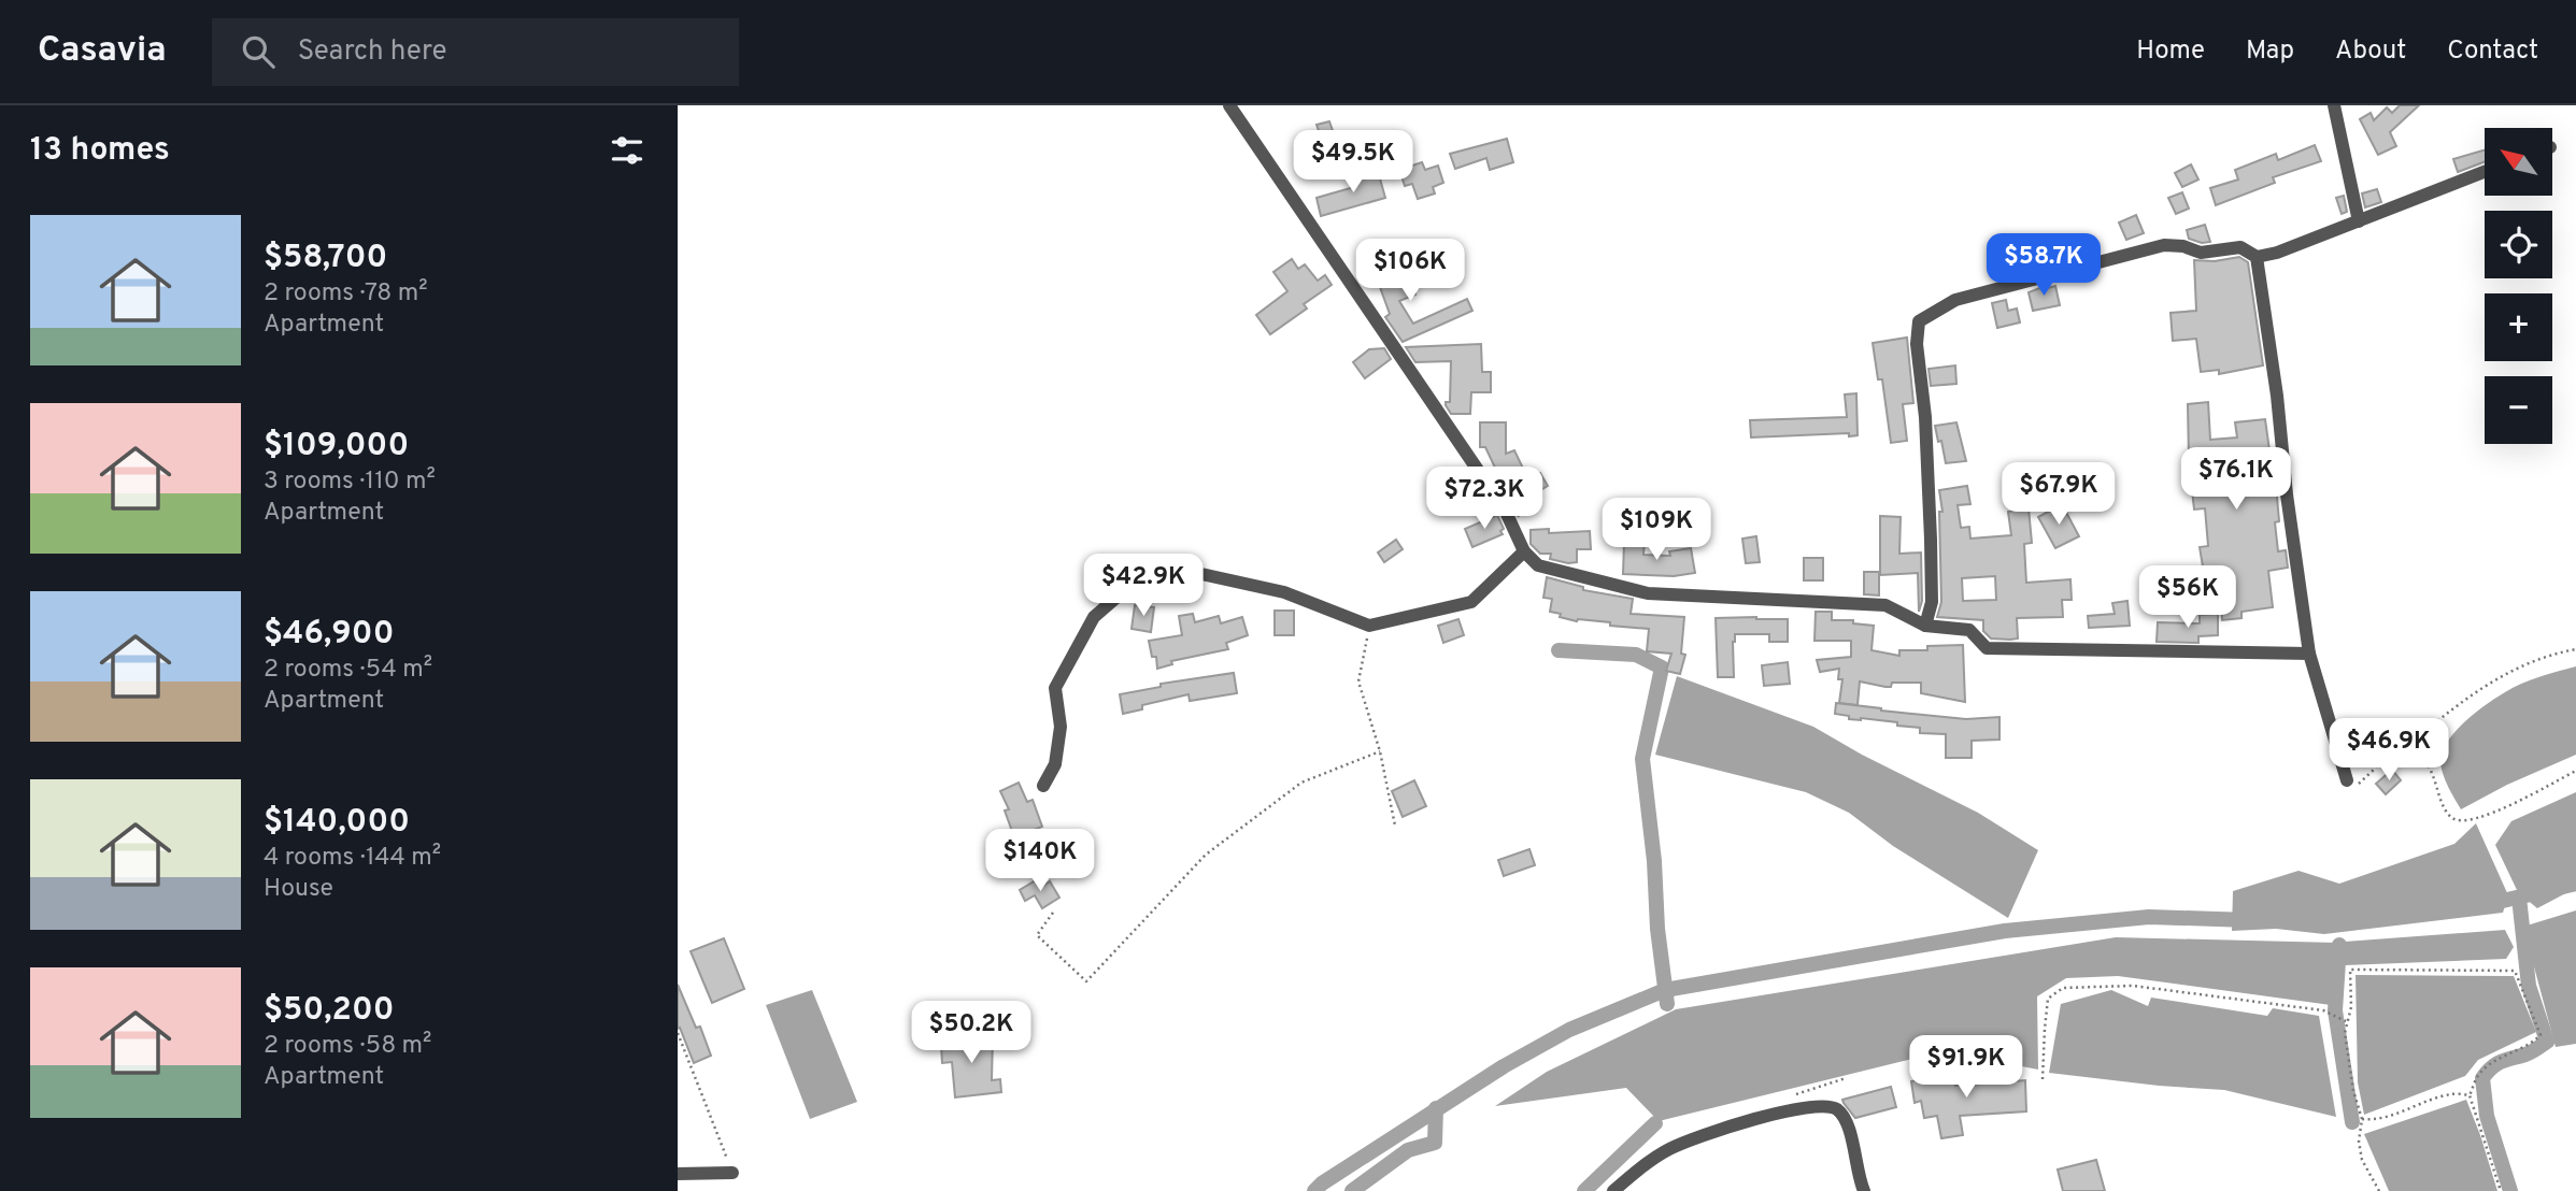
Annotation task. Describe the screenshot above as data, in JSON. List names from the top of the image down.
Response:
{
  "north": "top left",
  "page": {
    "header": "Casavia",
    "search": "Search here",
    "nav": [
      "Home",
      "Map",
      "About",
      "Contact"
    ],
    "heading": "13 homes",
    "map_buttons": ["+", "−"],
    "price": [
      "$49.5K",
      "$58.7K",
      "$106K",
      "$76.1K",
      "$67.9K",
      "$72.3K",
      "$109K",
      "$42.9K",
      "$56K",
      "$46.9K",
      "$140K",
      "$50.2K",
      "$91.9K"
    ],
    "list": [
      {
        "name": "$58,700",
        "note": "2 rooms · 78 m² · Apartment"
      },
      {
        "name": "$109,000",
        "note": "3 rooms · 110 m² · Apartment"
      },
      {
        "name": "$46,900",
        "note": "2 rooms · 54 m² · Apartment"
      },
      {
        "name": "$140,000",
        "note": "4 rooms · 144 m² · House"
      },
      {
        "name": "$50,200",
        "note": "2 rooms · 58 m² · Apartment"
      }
    ]
  }
}
